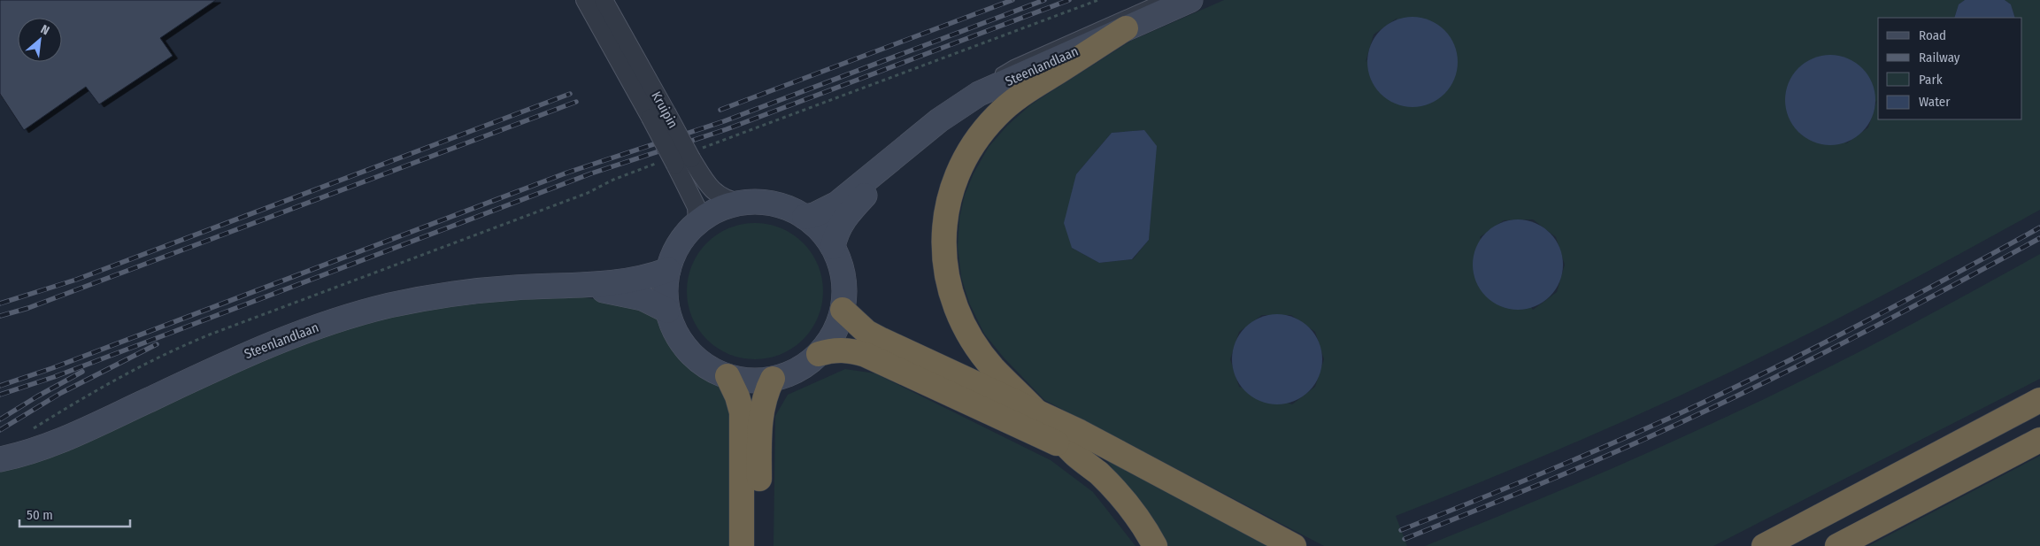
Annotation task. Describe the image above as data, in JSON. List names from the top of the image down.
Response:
{
  "streets": {
    "main road": ["Steenlandlaan"],
    "street": ["Kruipin"]
  },
  "legend": [
    "Road",
    "Railway",
    "Park",
    "Water"
  ],
  "scale_bar": "50 m",
  "north": "top right"
}
